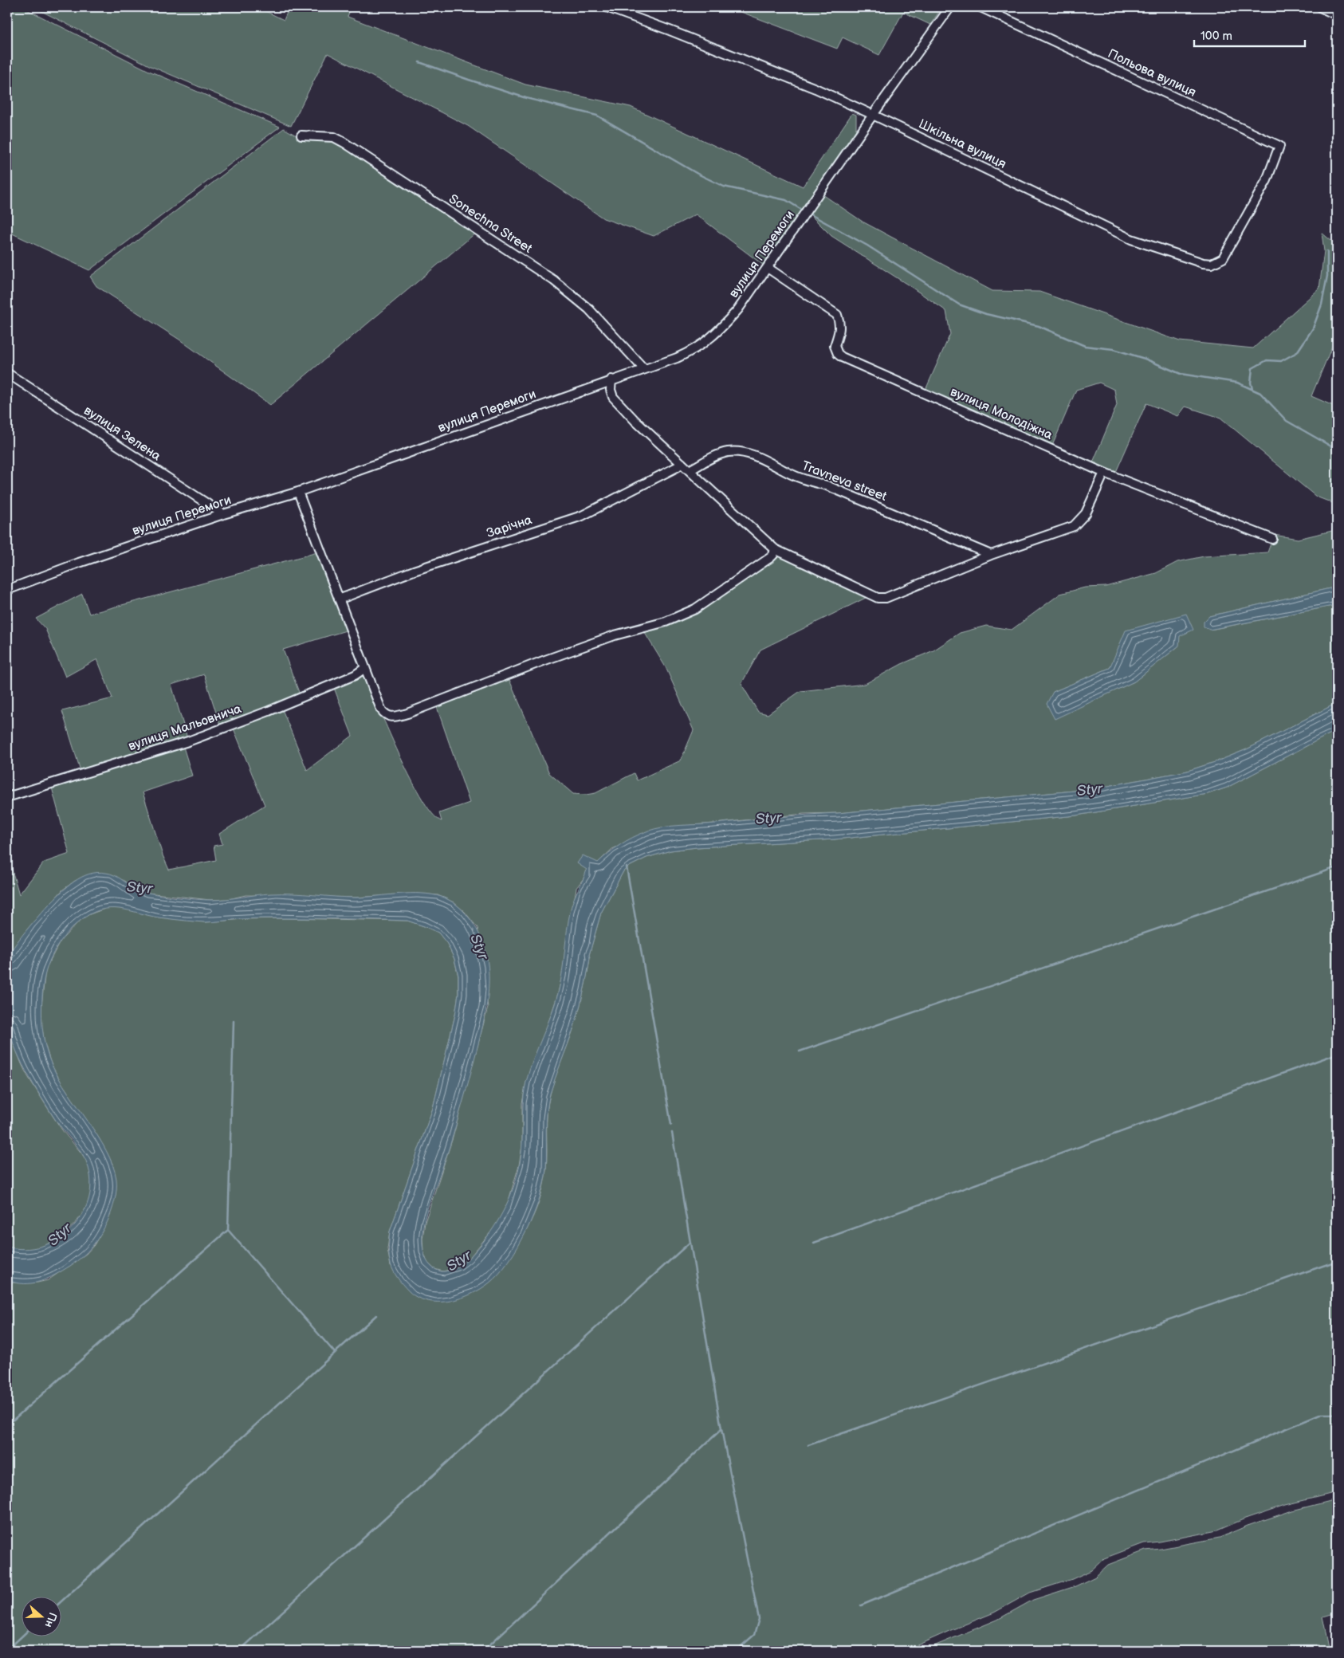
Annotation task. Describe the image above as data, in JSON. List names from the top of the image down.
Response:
{
  "streets": {
    "street": [
      "Польова вулиця",
      "Шкільна вулиця",
      "Sonechna Street",
      "вулиця Перемоги",
      "вулиця Молодіжна",
      "вулиця Зелена",
      "Travneva street",
      "Зарічна",
      "вулиця Мальовнича"
    ]
  },
  "crossings": [
    ["Польова вулиця", "Шкільна вулиця"],
    ["Шкільна вулиця", "вулиця Перемоги"],
    ["Sonechna Street", "вулиця Перемоги"],
    ["вулиця Перемоги", "вулиця Молодіжна"],
    ["вулиця Перемоги", "вулиця Зелена"]
  ],
  "water": ["Styr"],
  "scale_bar": "100 m",
  "north": "right"
}
